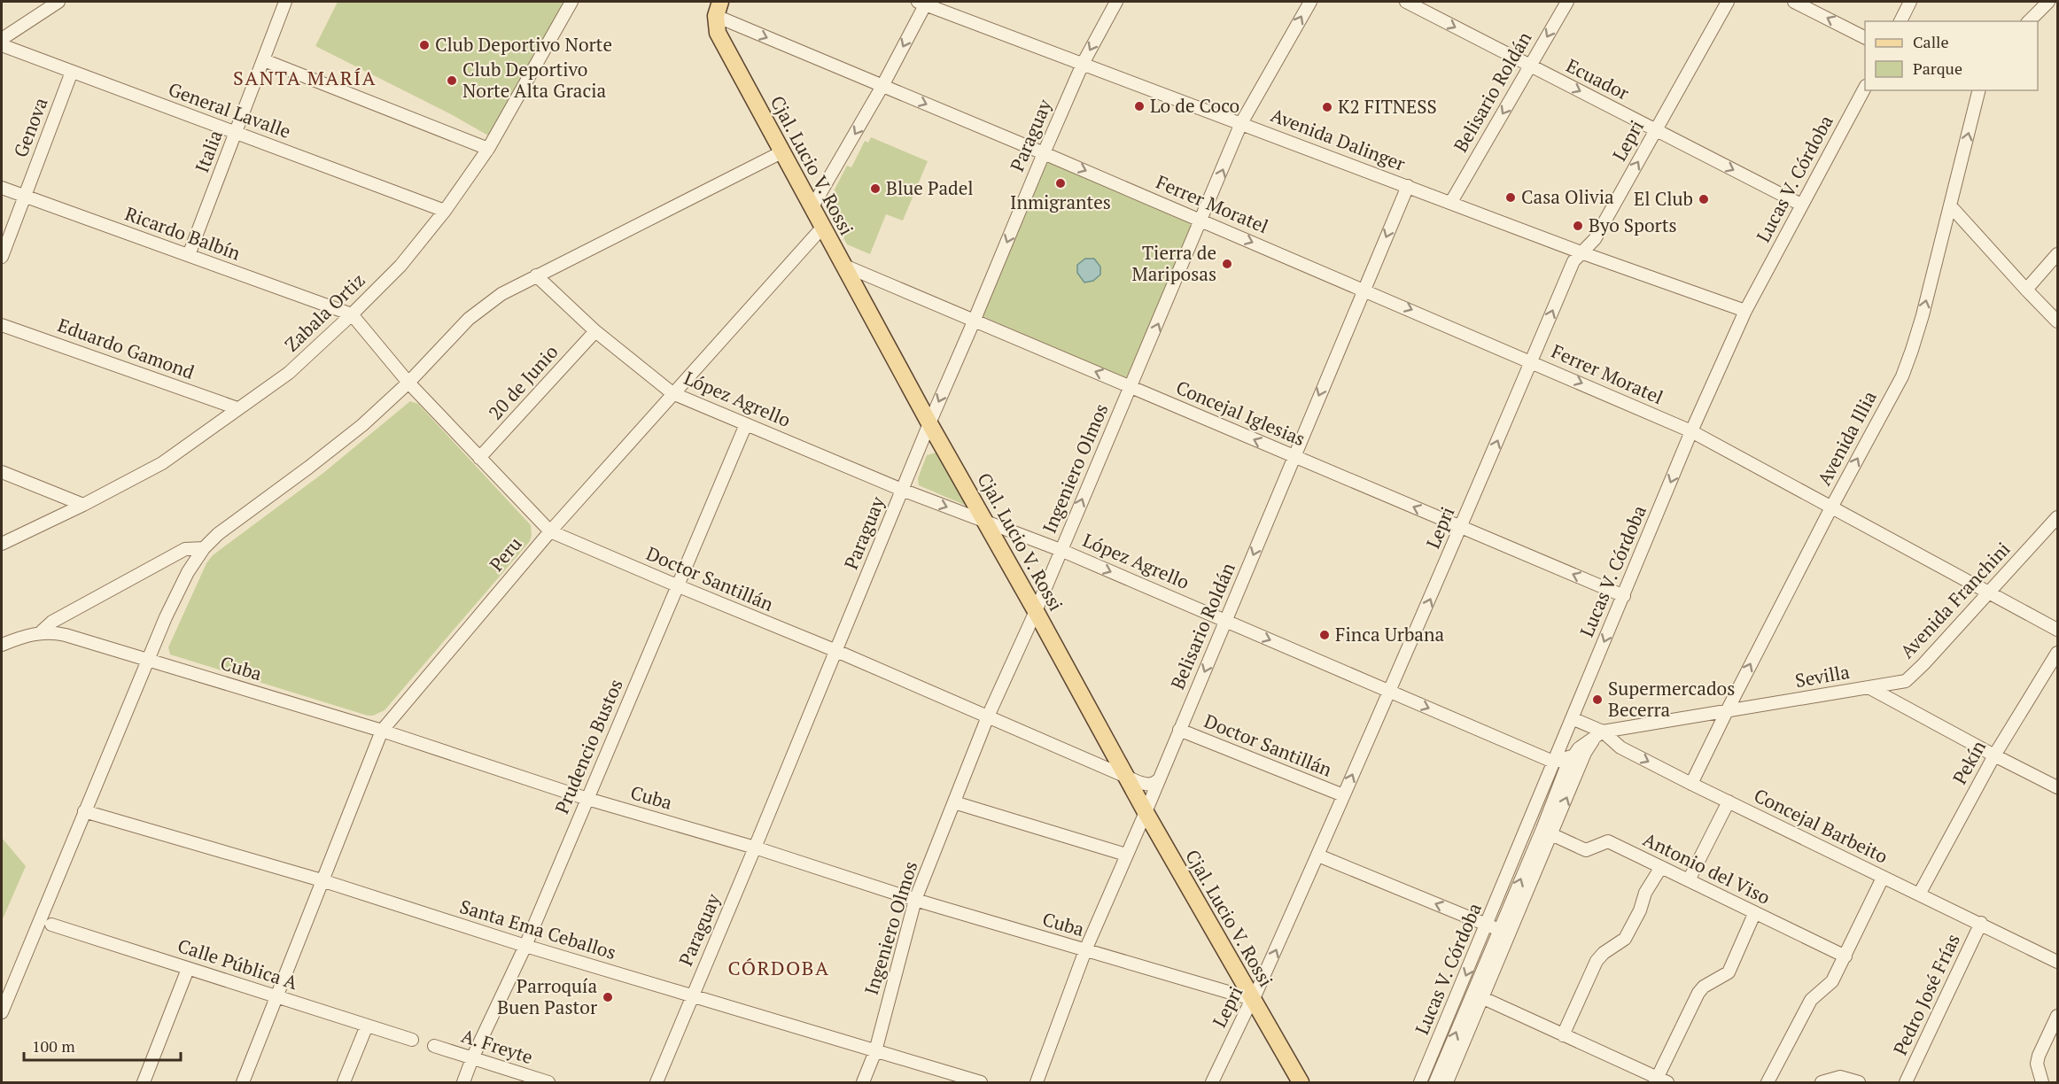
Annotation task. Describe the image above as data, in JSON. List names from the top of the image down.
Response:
{
  "streets": {
    "main road": ["Cjal. Lucio V. Rossi"],
    "street": [
      "Ecuador",
      "Belisario Roldán",
      "General Lavalle",
      "Genova",
      "Paraguay",
      "Avenida Dalinger",
      "Lepri",
      "Italia",
      "Lucas V. Córdoba",
      "Ferrer Moratel",
      "Ricardo Balbín",
      "Zabala Ortiz",
      "Eduardo Gamond",
      "20 de Junio",
      "López Agrello",
      "Concejal Iglesias",
      "Avenida Illia",
      "Ingeniero Olmos",
      "Peru",
      "Doctor Santillán",
      "Avenida Franchini",
      "Cuba",
      "Sevilla",
      "Prudencio Bustos",
      "Pekín",
      "Concejal Barbeito",
      "Antonio del Viso",
      "Santa Ema Ceballos",
      "Calle Pública A",
      "Pedro José Frías",
      "A. Freyte"
    ]
  },
  "crossings": [
    ["Ecuador", "Belisario Roldán"],
    ["Ecuador", "Lepri"],
    ["Ecuador", "Lucas V. Córdoba"],
    ["Belisario Roldán", "Avenida Dalinger"],
    ["Belisario Roldán", "Cjal. Lucio V. Rossi"],
    ["Belisario Roldán", "Ferrer Moratel"],
    ["Belisario Roldán", "López Agrello"],
    ["Belisario Roldán", "Concejal Iglesias"],
    ["Belisario Roldán", "Doctor Santillán"],
    ["Belisario Roldán", "Cuba"],
    ["General Lavalle", "Genova"],
    ["General Lavalle", "Italia"],
    ["General Lavalle", "Zabala Ortiz"],
    ["Genova", "Ricardo Balbín"],
    ["Paraguay", "Avenida Dalinger"],
    ["Paraguay", "Cjal. Lucio V. Rossi"],
    ["Paraguay", "Ferrer Moratel"],
    ["Paraguay", "López Agrello"],
    ["Paraguay", "Concejal Iglesias"],
    ["Paraguay", "Doctor Santillán"],
    ["Paraguay", "Cuba"],
    ["Paraguay", "Santa Ema Ceballos"],
    ["Avenida Dalinger", "Lepri"],
    ["Avenida Dalinger", "Lucas V. Córdoba"],
    ["Avenida Dalinger", "Ingeniero Olmos"],
    ["Lepri", "Cjal. Lucio V. Rossi"],
    ["Lepri", "Ferrer Moratel"],
    ["Lepri", "López Agrello"],
    ["Lepri", "Concejal Iglesias"],
    ["Lepri", "Doctor Santillán"],
    ["Lepri", "Cuba"],
    ["Italia", "Ricardo Balbín"],
    ["Cjal. Lucio V. Rossi", "Ferrer Moratel"],
    ["Cjal. Lucio V. Rossi", "López Agrello"],
    ["Cjal. Lucio V. Rossi", "Concejal Iglesias"],
    ["Cjal. Lucio V. Rossi", "Ingeniero Olmos"],
    ["Cjal. Lucio V. Rossi", "Peru"],
    ["Cjal. Lucio V. Rossi", "Doctor Santillán"],
    ["Cjal. Lucio V. Rossi", "Cuba"],
    ["Lucas V. Córdoba", "Ferrer Moratel"],
    ["Lucas V. Córdoba", "López Agrello"],
    ["Lucas V. Córdoba", "Concejal Iglesias"],
    ["Lucas V. Córdoba", "Sevilla"],
    ["Lucas V. Córdoba", "Concejal Barbeito"],
    ["Ferrer Moratel", "Avenida Illia"],
    ["Ferrer Moratel", "Ingeniero Olmos"],
    ["Ferrer Moratel", "Avenida Franchini"],
    ["Ricardo Balbín", "Zabala Ortiz"],
    ["Ricardo Balbín", "Doctor Santillán"],
    ["Zabala Ortiz", "Eduardo Gamond"],
    ["Zabala Ortiz", "Doctor Santillán"],
    ["20 de Junio", "López Agrello"],
    ["20 de Junio", "Doctor Santillán"],
    ["López Agrello", "Ingeniero Olmos"],
    ["López Agrello", "Peru"],
    ["López Agrello", "Prudencio Bustos"],
    ["Concejal Iglesias", "Ingeniero Olmos"],
    ["Avenida Illia", "Sevilla"],
    ["Avenida Illia", "Concejal Barbeito"],
    ["Ingeniero Olmos", "Doctor Santillán"],
    ["Ingeniero Olmos", "Cuba"],
    ["Ingeniero Olmos", "Santa Ema Ceballos"],
    ["Peru", "Doctor Santillán"],
    ["Peru", "Cuba"],
    ["Peru", "Santa Ema Ceballos"],
    ["Peru", "Calle Pública A"],
    ["Doctor Santillán", "Prudencio Bustos"],
    ["Avenida Franchini", "Sevilla"],
    ["Cuba", "Prudencio Bustos"],
    ["Sevilla", "Pekín"],
    ["Sevilla", "Concejal Barbeito"],
    ["Prudencio Bustos", "Santa Ema Ceballos"],
    ["Prudencio Bustos", "A. Freyte"],
    ["Pekín", "Concejal Barbeito"],
    ["Concejal Barbeito", "Pedro José Frías"]
  ],
  "one_way": [
    "Ecuador",
    "Belisario Roldán",
    "Lepri",
    "Ferrer Moratel",
    "López Agrello",
    "Concejal Iglesias",
    "Avenida Illia",
    "Ingeniero Olmos"
  ],
  "districts": ["SANTA MARÍA", "CÓRDOBA"],
  "places": [
    "Club Deportivo Norte",
    "Club Deportivo Norte Alta Gracia",
    "Lo de Coco",
    "K2 FITNESS",
    "Inmigrantes",
    "Blue Padel",
    "Casa Olivia",
    "El Club",
    "Byo Sports",
    "Tierra de Mariposas",
    "Finca Urbana",
    "Supermercados Becerra",
    "Parroquía Buen Pastor"
  ],
  "legend": ["Calle", "Parque"],
  "scale_bar": "100 m"
}
